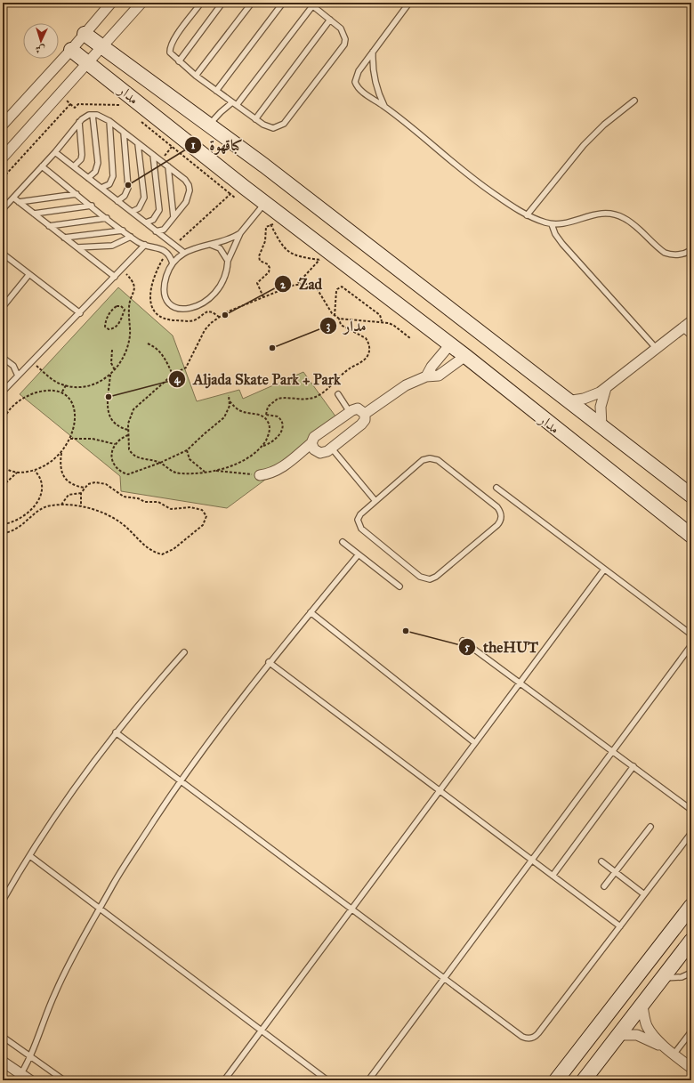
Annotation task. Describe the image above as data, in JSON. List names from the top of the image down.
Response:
{
  "streets": {
    "street": ["مدار"]
  },
  "places": [
    "كباقهوة",
    "Zad",
    "مدار",
    "Aljada Skate Park + Park",
    "theHUT"
  ],
  "north": "bottom"
}
